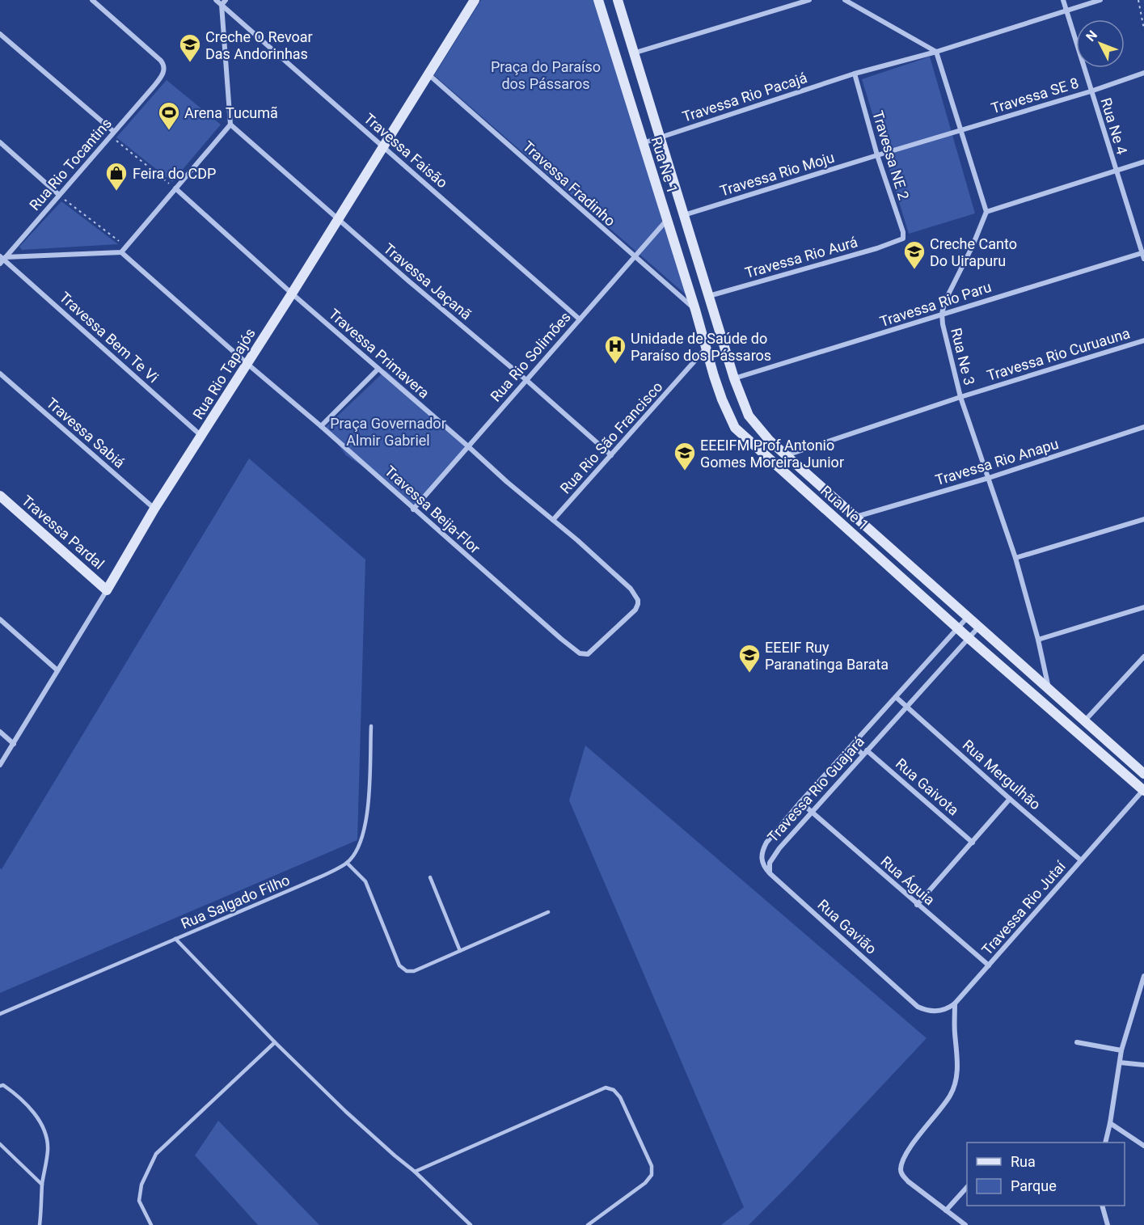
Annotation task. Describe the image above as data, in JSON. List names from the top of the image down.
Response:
{
  "streets": {
    "street": [
      "Travessa SE 8",
      "Travessa Rio Pacajá",
      "Rua Ne 4",
      "Travessa Faisão",
      "Travessa NE 2",
      "Rua Rio Tocantins",
      "Rua Ne 1",
      "Travessa Rio Moju",
      "Travessa Fradinho",
      "Travessa Rio Aurá",
      "Travessa Jaçanã",
      "Travessa Rio Paru",
      "Travessa Bem Te Vi",
      "Travessa Primavera",
      "Travessa Rio Curuauna",
      "Rua Rio Solimões",
      "Rua Ne 3",
      "Rua Rio Tapajós",
      "Travessa Sabiá",
      "Rua Rio São Francisco",
      "Travessa Rio Anapu",
      "Travessa Beija-Flor",
      "Travessa Pardal",
      "Rua Mergulhão",
      "Rua Gaivota",
      "Travessa Rio Guajará",
      "Rua Águia",
      "Travessa Rio Jutaí",
      "Rua Gavião"
    ],
    "lane": ["Rua Salgado Filho"]
  },
  "crossings": [
    ["Travessa SE 8", "Rua Ne 4"],
    ["Travessa SE 8", "Travessa NE 2"],
    ["Travessa SE 8", "Travessa Rio Moju"],
    ["Travessa Rio Pacajá", "Rua Ne 4"],
    ["Travessa Rio Pacajá", "Travessa NE 2"],
    ["Travessa Rio Pacajá", "Rua Ne 1"],
    ["Rua Ne 4", "Travessa Rio Paru"],
    ["Travessa Faisão", "Rua Rio Solimões"],
    ["Travessa Faisão", "Rua Rio Tapajós"],
    ["Travessa NE 2", "Travessa Rio Moju"],
    ["Travessa NE 2", "Travessa Rio Aurá"],
    ["Rua Rio Tocantins", "Travessa Bem Te Vi"],
    ["Rua Ne 1", "Travessa Rio Moju"],
    ["Rua Ne 1", "Travessa Fradinho"],
    ["Rua Ne 1", "Travessa Rio Aurá"],
    ["Rua Ne 1", "Travessa Rio Paru"],
    ["Rua Ne 1", "Travessa Rio Curuauna"],
    ["Rua Ne 1", "Rua Rio Solimões"],
    ["Rua Ne 1", "Rua Ne 3"],
    ["Rua Ne 1", "Rua Rio São Francisco"],
    ["Rua Ne 1", "Travessa Rio Anapu"],
    ["Rua Ne 1", "Travessa Rio Guajará"],
    ["Rua Ne 1", "Travessa Rio Jutaí"],
    ["Travessa Fradinho", "Rua Rio Solimões"],
    ["Travessa Fradinho", "Rua Rio Tapajós"],
    ["Travessa Jaçanã", "Rua Rio Solimões"],
    ["Travessa Jaçanã", "Rua Rio Tapajós"],
    ["Travessa Jaçanã", "Rua Rio São Francisco"],
    ["Travessa Rio Paru", "Rua Ne 3"],
    ["Travessa Bem Te Vi", "Rua Rio Tapajós"],
    ["Travessa Primavera", "Rua Rio Solimões"],
    ["Travessa Primavera", "Rua Rio Tapajós"],
    ["Travessa Primavera", "Rua Rio São Francisco"],
    ["Travessa Primavera", "Travessa Beija-Flor"],
    ["Travessa Rio Curuauna", "Rua Ne 3"],
    ["Rua Rio Solimões", "Travessa Beija-Flor"],
    ["Rua Ne 3", "Travessa Rio Anapu"],
    ["Rua Rio Tapajós", "Travessa Sabiá"],
    ["Rua Rio Tapajós", "Travessa Beija-Flor"],
    ["Rua Rio Tapajós", "Travessa Pardal"],
    ["Rua Mergulhão", "Travessa Rio Guajará"],
    ["Rua Mergulhão", "Travessa Rio Jutaí"],
    ["Rua Gaivota", "Travessa Rio Guajará"],
    ["Travessa Rio Guajará", "Rua Águia"],
    ["Travessa Rio Guajará", "Rua Gavião"],
    ["Rua Águia", "Travessa Rio Jutaí"],
    ["Travessa Rio Jutaí", "Rua Gavião"]
  ],
  "parks": ["Praça do Paraíso dos Pássaros", "Praça Governador Almir Gabriel"],
  "places": {
    "school or university": [
      "Creche O Revoar Das Andorinhas",
      "Creche Canto Do Uirapuru",
      "EEEIFM Prof Antonio Gomes Moreira Junior",
      "EEEIF Ruy Paranatinga Barata"
    ],
    "sports": ["Arena Tucumã"],
    "shop": ["Feira do CDP"],
    "hospital": ["Unidade de Saúde do Paraíso dos Pássaros"]
  },
  "legend": ["Rua", "Parque"],
  "north": "top left"
}
